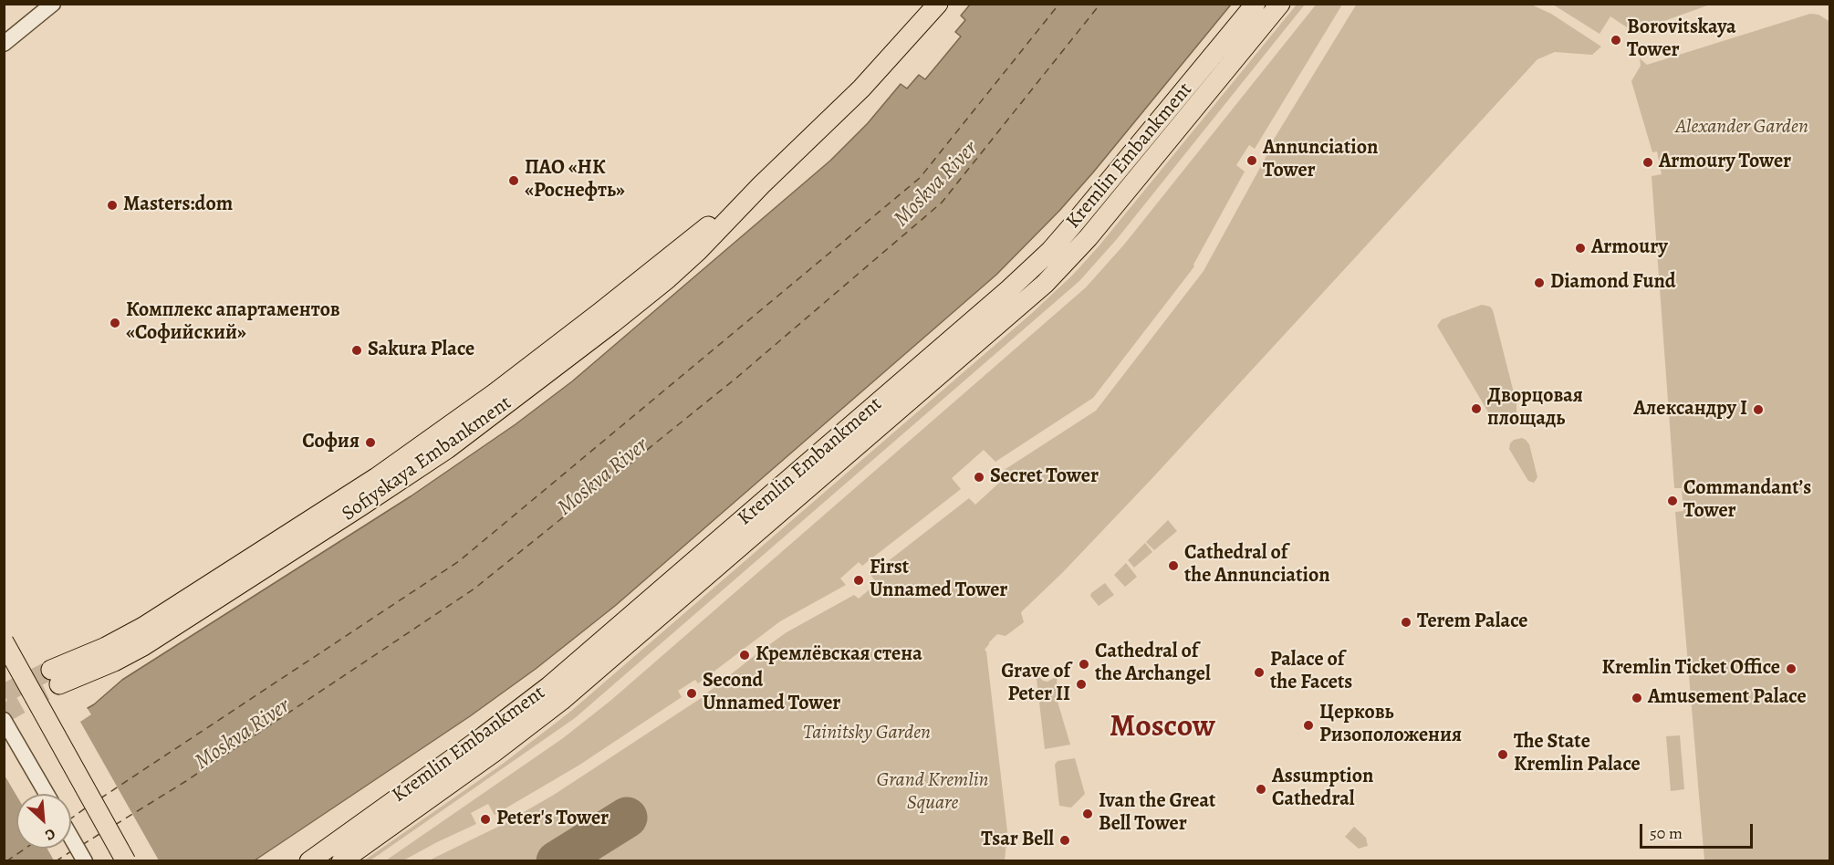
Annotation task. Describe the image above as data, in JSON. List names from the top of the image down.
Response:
{
  "streets": {
    "main road": ["Kremlin Embankment", "Sofiyskaya Embankment"]
  },
  "districts": ["Moscow"],
  "water": ["Moskva River"],
  "parks": ["Alexander Garden", "Tainitsky Garden", "Grand Kremlin Square"],
  "places": [
    "Borovitskaya Tower",
    "Annunciation Tower",
    "Armoury Tower",
    "ПАО «НК «Роснефть»",
    "Masters:dom",
    "Armoury",
    "Diamond Fund",
    "Комплекс апартаментов «Софийский»",
    "Sakura Place",
    "Дворцовая площадь",
    "Александру I",
    "София",
    "Secret Tower",
    "Commandant’s Tower",
    "Cathedral of the Annunciation",
    "First Unnamed Tower",
    "Terem Palace",
    "Кремлёвская стена",
    "Cathedral of the Archangel",
    "Kremlin Ticket Office",
    "Palace of the Facets",
    "Grave of Peter II",
    "Second Unnamed Tower",
    "Amusement Palace",
    "Церковь Ризоположения",
    "The State Kremlin Palace",
    "Assumption Cathedral",
    "Ivan the Great Bell Tower",
    "Peter's Tower",
    "Tsar Bell"
  ],
  "scale_bar": "50 m",
  "north": "bottom right"
}
